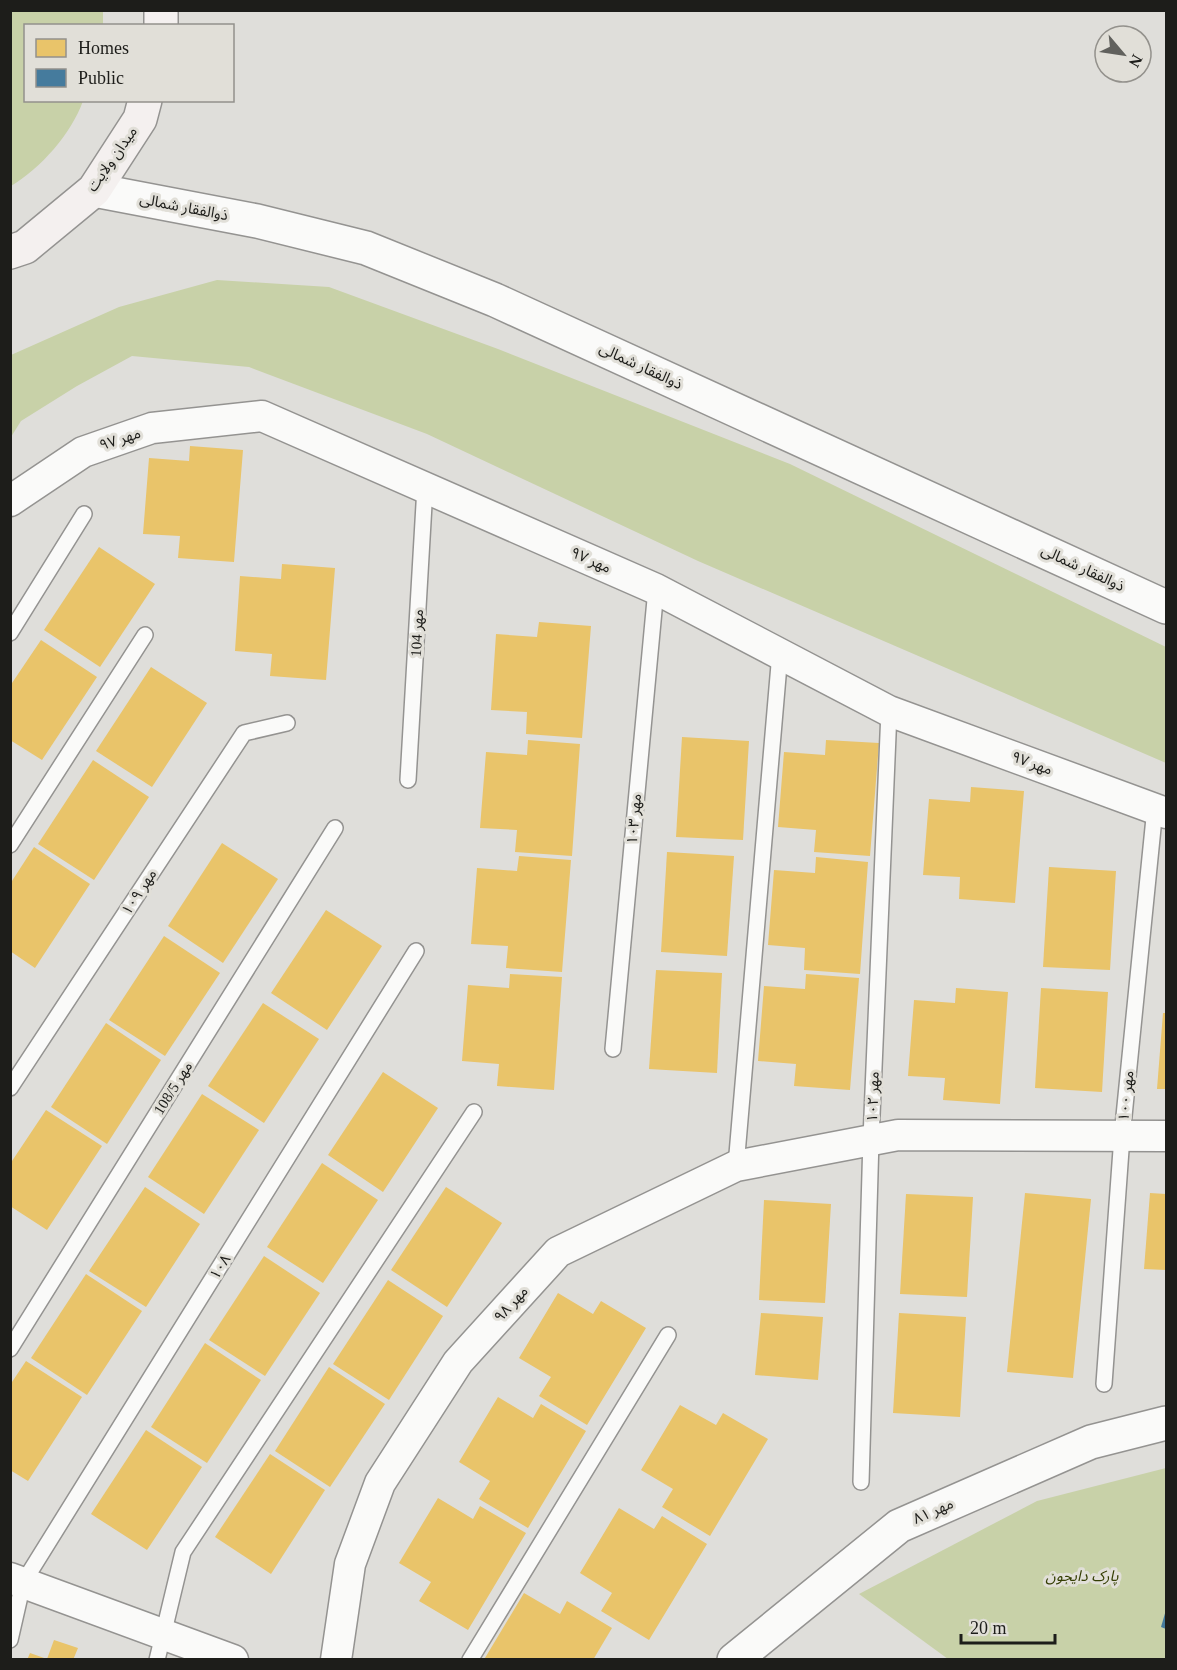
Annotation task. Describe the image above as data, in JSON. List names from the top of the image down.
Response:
{
  "streets": {
    "main road": ["میدان ولایت"],
    "street": [
      "ذوالفقار شمالی",
      "مهر ۹۷",
      "مهر ۹۸",
      "مهر ۸۱"
    ],
    "lane": [
      "مهر 104",
      "مهر ۱۰۳",
      "مهر ۱۰۹",
      "مهر 108/5",
      "مهر ۱۰۰",
      "مهر ۱۰۲",
      "۱۰۸"
    ]
  },
  "crossings": [
    ["میدان ولایت", "ذوالفقار شمالی"],
    ["مهر ۹۷", "مهر 104"],
    ["مهر ۹۷", "مهر ۱۰۳"],
    ["مهر ۹۷", "مهر ۱۰۰"],
    ["مهر ۹۷", "مهر ۱۰۲"],
    ["مهر ۱۰۰", "مهر ۹۸"],
    ["مهر ۱۰۲", "مهر ۹۸"]
  ],
  "parks": ["پارک دایجون"],
  "legend": ["Homes", "Public"],
  "scale_bar": "20 m",
  "north": "bottom right"
}
